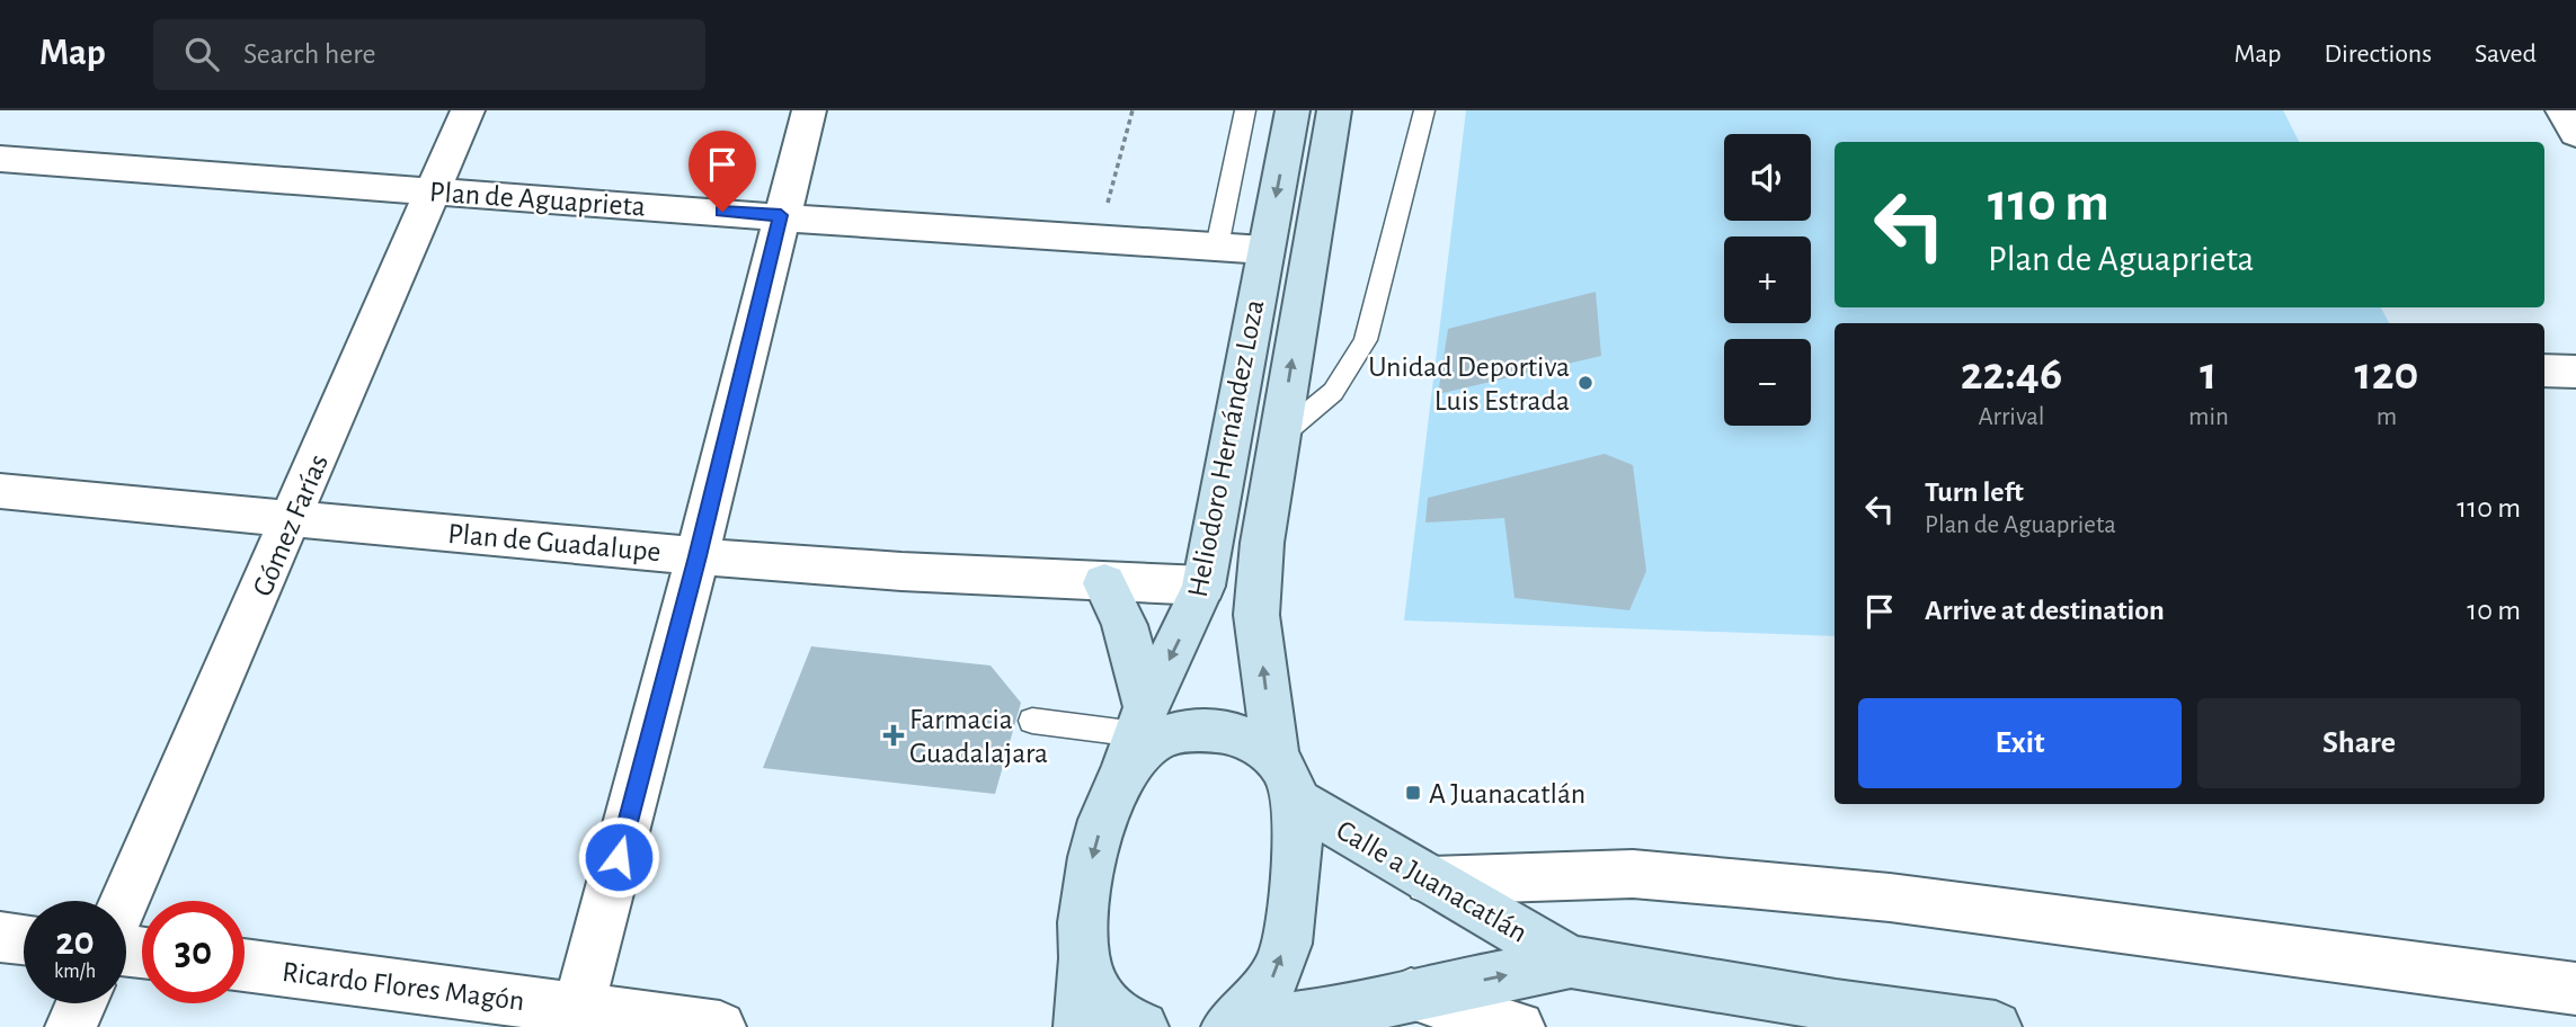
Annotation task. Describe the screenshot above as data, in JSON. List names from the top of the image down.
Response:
{
  "streets": {
    "main road": ["Heliodoro Hernández Loza", "Calle a Juanacatlán"],
    "street": [
      "Plan de Aguaprieta",
      "Gómez Farías",
      "Plan de Guadalupe",
      "Ricardo Flores Magón"
    ]
  },
  "crossings": [
    ["Plan de Aguaprieta", "Heliodoro Hernández Loza"],
    ["Plan de Aguaprieta", "Gómez Farías"],
    ["Heliodoro Hernández Loza", "Plan de Guadalupe"],
    ["Heliodoro Hernández Loza", "Calle a Juanacatlán"],
    ["Gómez Farías", "Plan de Guadalupe"]
  ],
  "places": {
    "other": ["Unidad Deportiva Luis Estrada"],
    "health": ["Farmacia Guadalajara"],
    "transit": ["A Juanacatlán"]
  },
  "page": {
    "header": "Map",
    "search": "Search here",
    "nav": ["Map", "Directions", "Saved"],
    "map_buttons": ["+", "−"],
    "turn": ["110 m", "Plan de Aguaprieta"],
    "eta": [
      "22:46",
      "Arrival",
      "1",
      "min",
      "120",
      "m"
    ],
    "list": [
      {
        "name": "Turn left",
        "note": "Plan de Aguaprieta",
        "value": "110 m"
      },
      {
        "name": "Arrive at destination",
        "value": "10 m"
      }
    ],
    "buttons": ["Exit", "Share"],
    "speed": "20 km/h",
    "limit": "30"
  }
}
